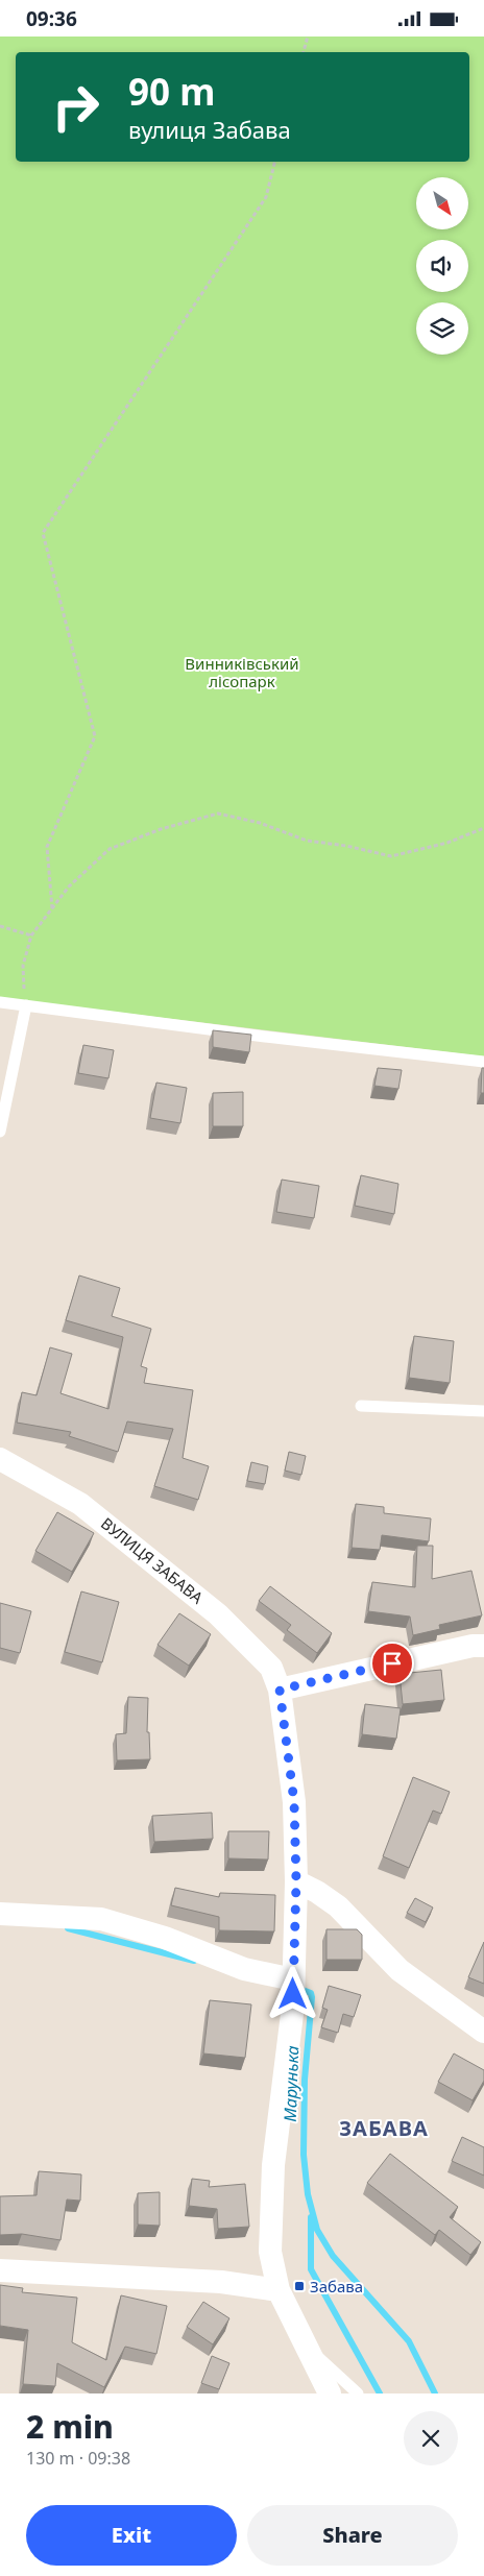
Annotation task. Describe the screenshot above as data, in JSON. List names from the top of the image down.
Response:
{
  "streets": {
    "street": ["ВУЛИЦЯ ЗАБАВА"]
  },
  "districts": ["ЗАБАВА"],
  "water": ["Марунька"],
  "parks": ["Винниківський лісопарк"],
  "places": {
    "transit": ["Забава"]
  },
  "north": "bottom right",
  "page": {
    "status": "09:36",
    "turn": ["90 m", "вулиця Забава"],
    "heading": ["2 min", "130 m · 09:38"],
    "buttons": ["Exit", "Share"]
  }
}
